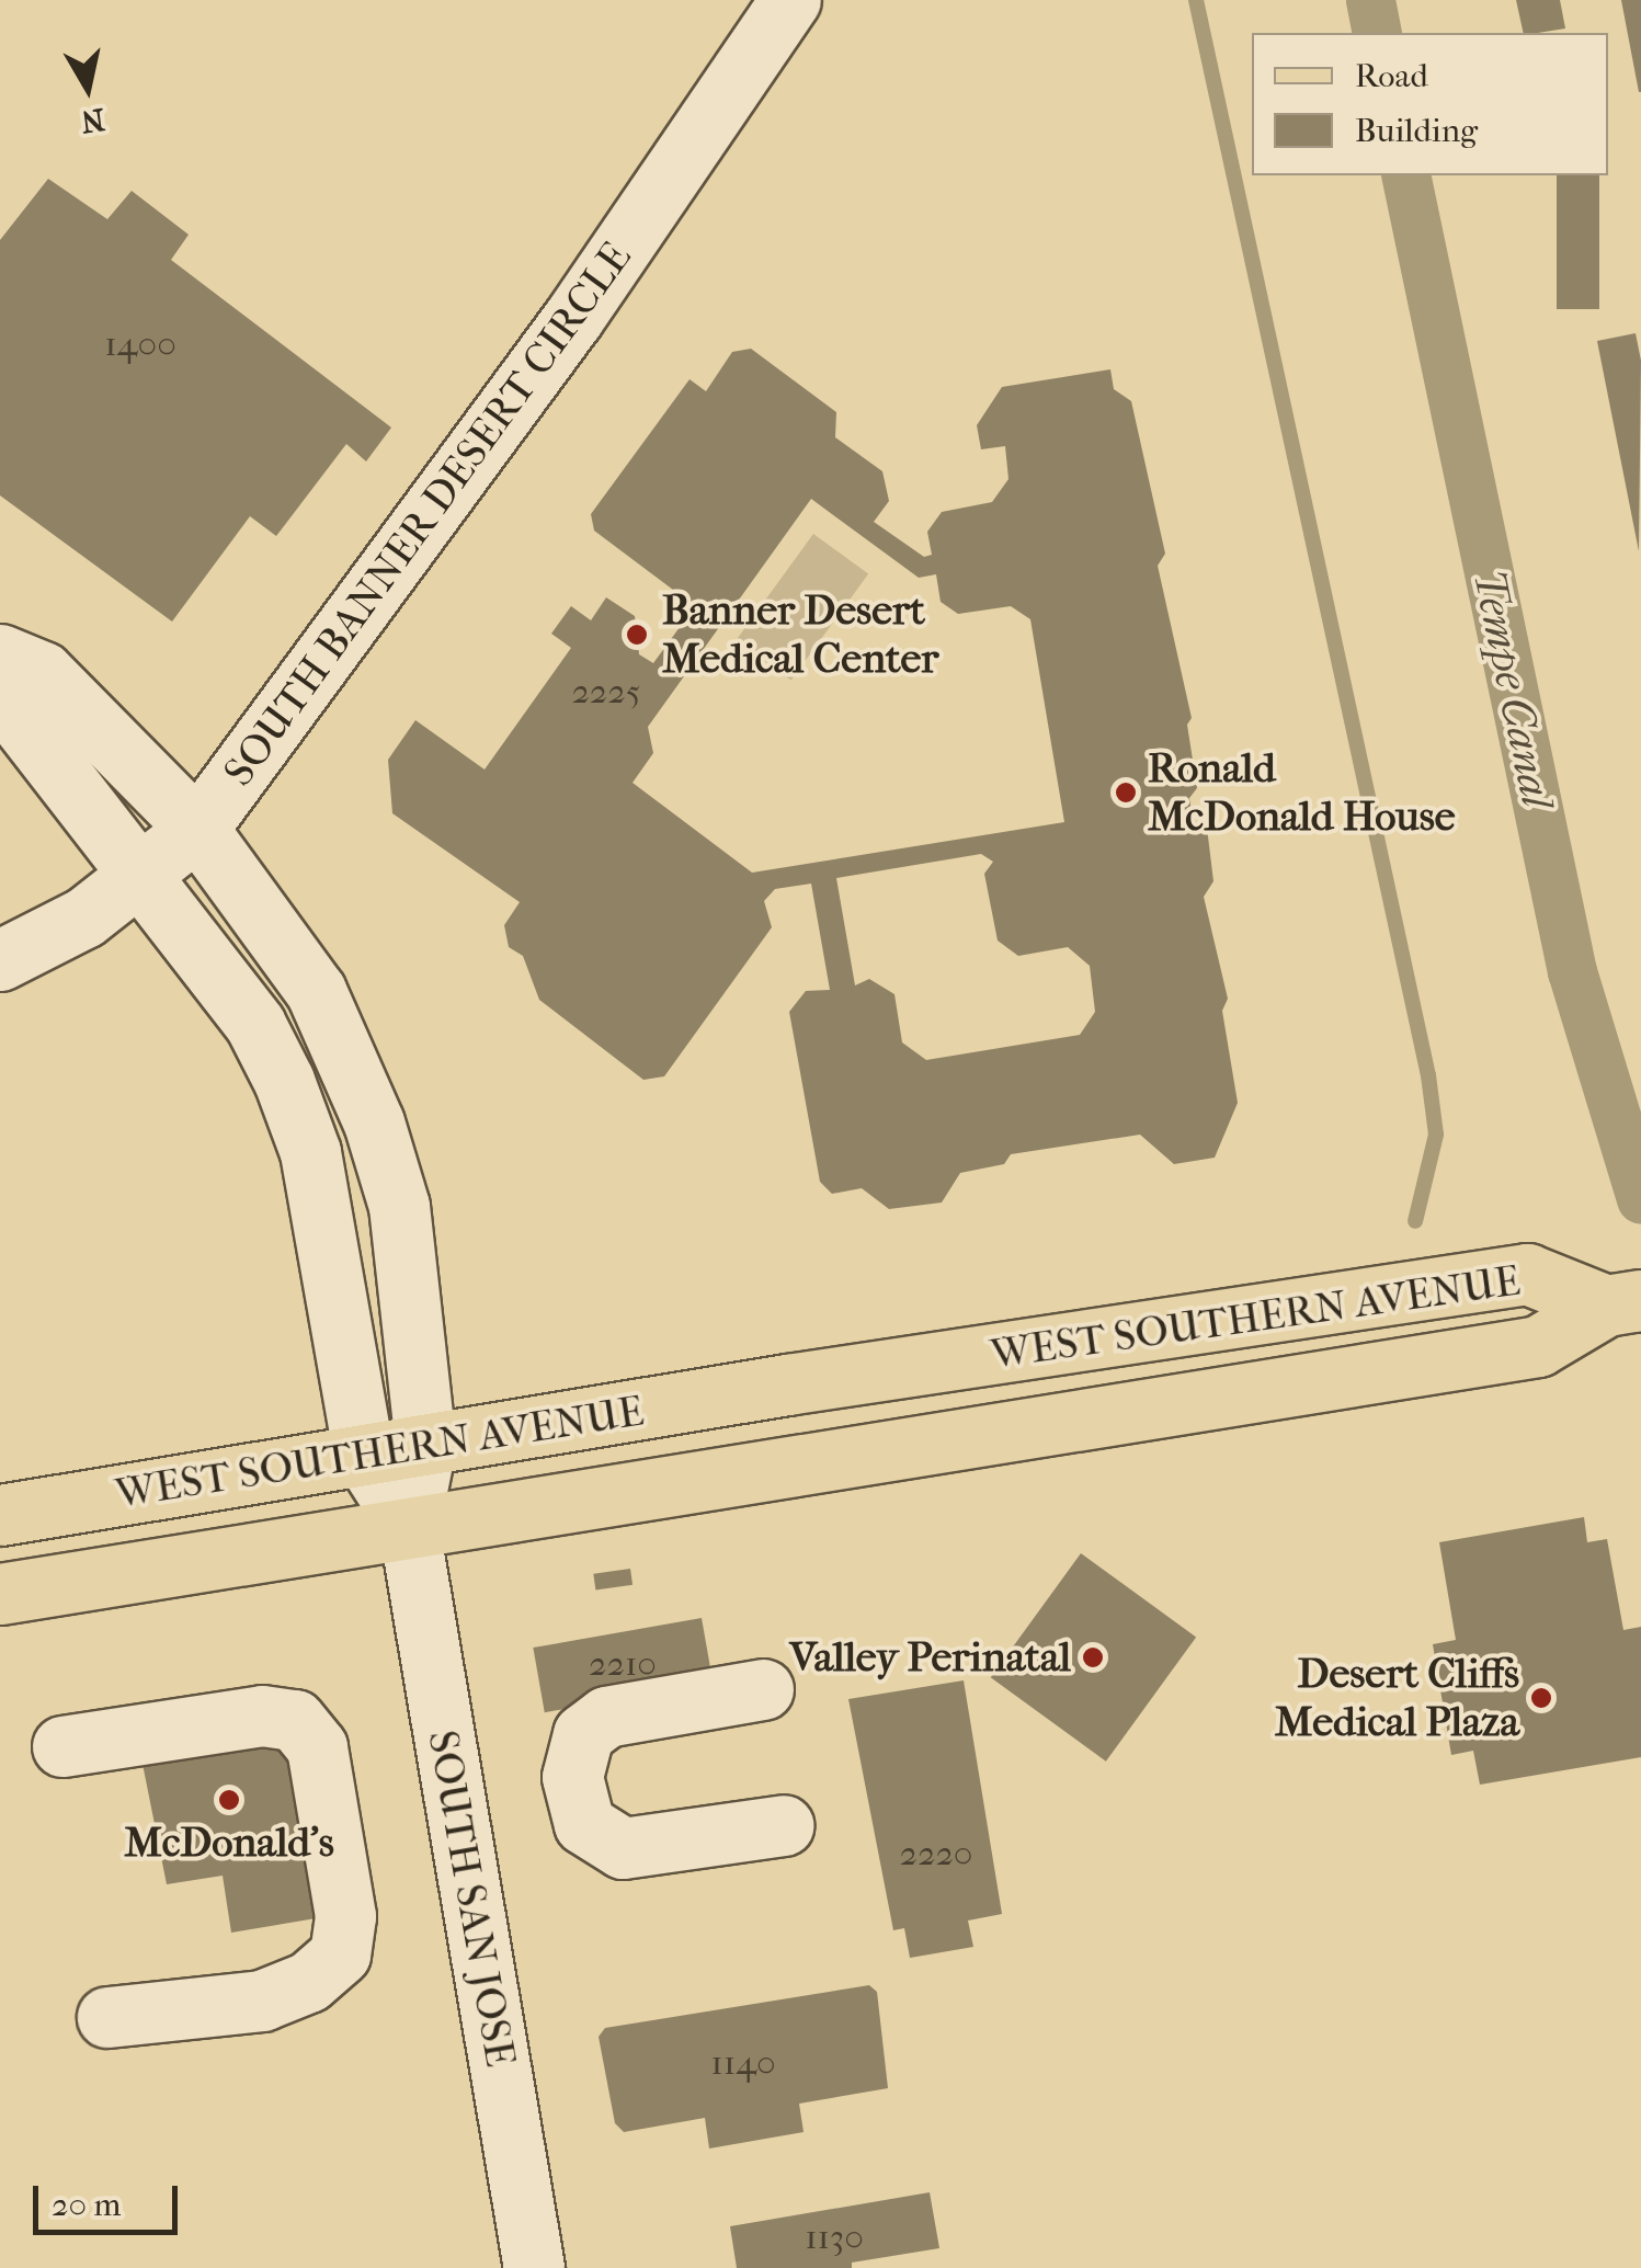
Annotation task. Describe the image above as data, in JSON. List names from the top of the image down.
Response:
{
  "streets": {
    "main road": ["WEST SOUTHERN AVENUE"],
    "street": ["SOUTH BANNER DESERT CIRCLE", "SOUTH SAN JOSE"]
  },
  "crossings": [
    ["WEST SOUTHERN AVENUE", "SOUTH SAN JOSE"]
  ],
  "water": ["Tempe Canal"],
  "places": [
    "Banner Desert Medical Center",
    "Ronald McDonald House",
    "Valley Perinatal",
    "Desert Cliffs Medical Plaza",
    "McDonald's"
  ],
  "house_numbers": [
    "1400",
    "2225",
    "2210",
    "2220",
    "1140",
    "1130"
  ],
  "legend": ["Road", "Building"],
  "scale_bar": "20 m",
  "north": "bottom"
}
